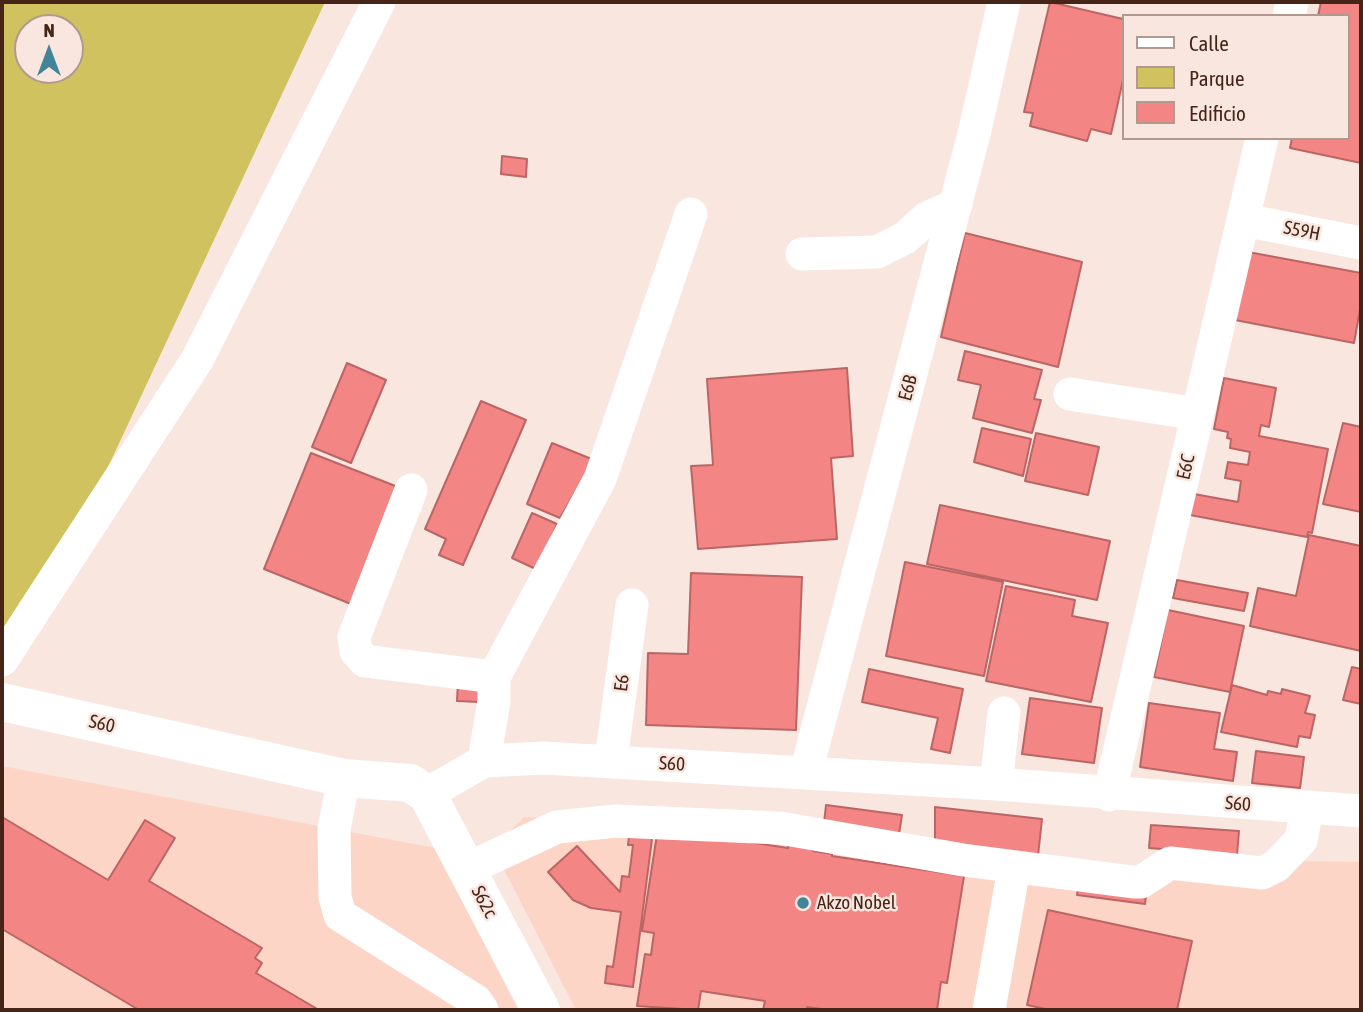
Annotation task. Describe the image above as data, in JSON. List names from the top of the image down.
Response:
{
  "streets": {
    "main road": ["S60", "S62c"],
    "street": [
      "S59H",
      "E6B",
      "E6C",
      "E6"
    ]
  },
  "crossings": [
    ["S59H", "E6C"],
    ["E6B", "S60"],
    ["E6C", "S60"],
    ["E6", "S60"],
    ["S60", "S62c"]
  ],
  "places": ["Akzo Nobel"],
  "legend": ["Calle", "Parque", "Edificio"],
  "north": "top"
}
